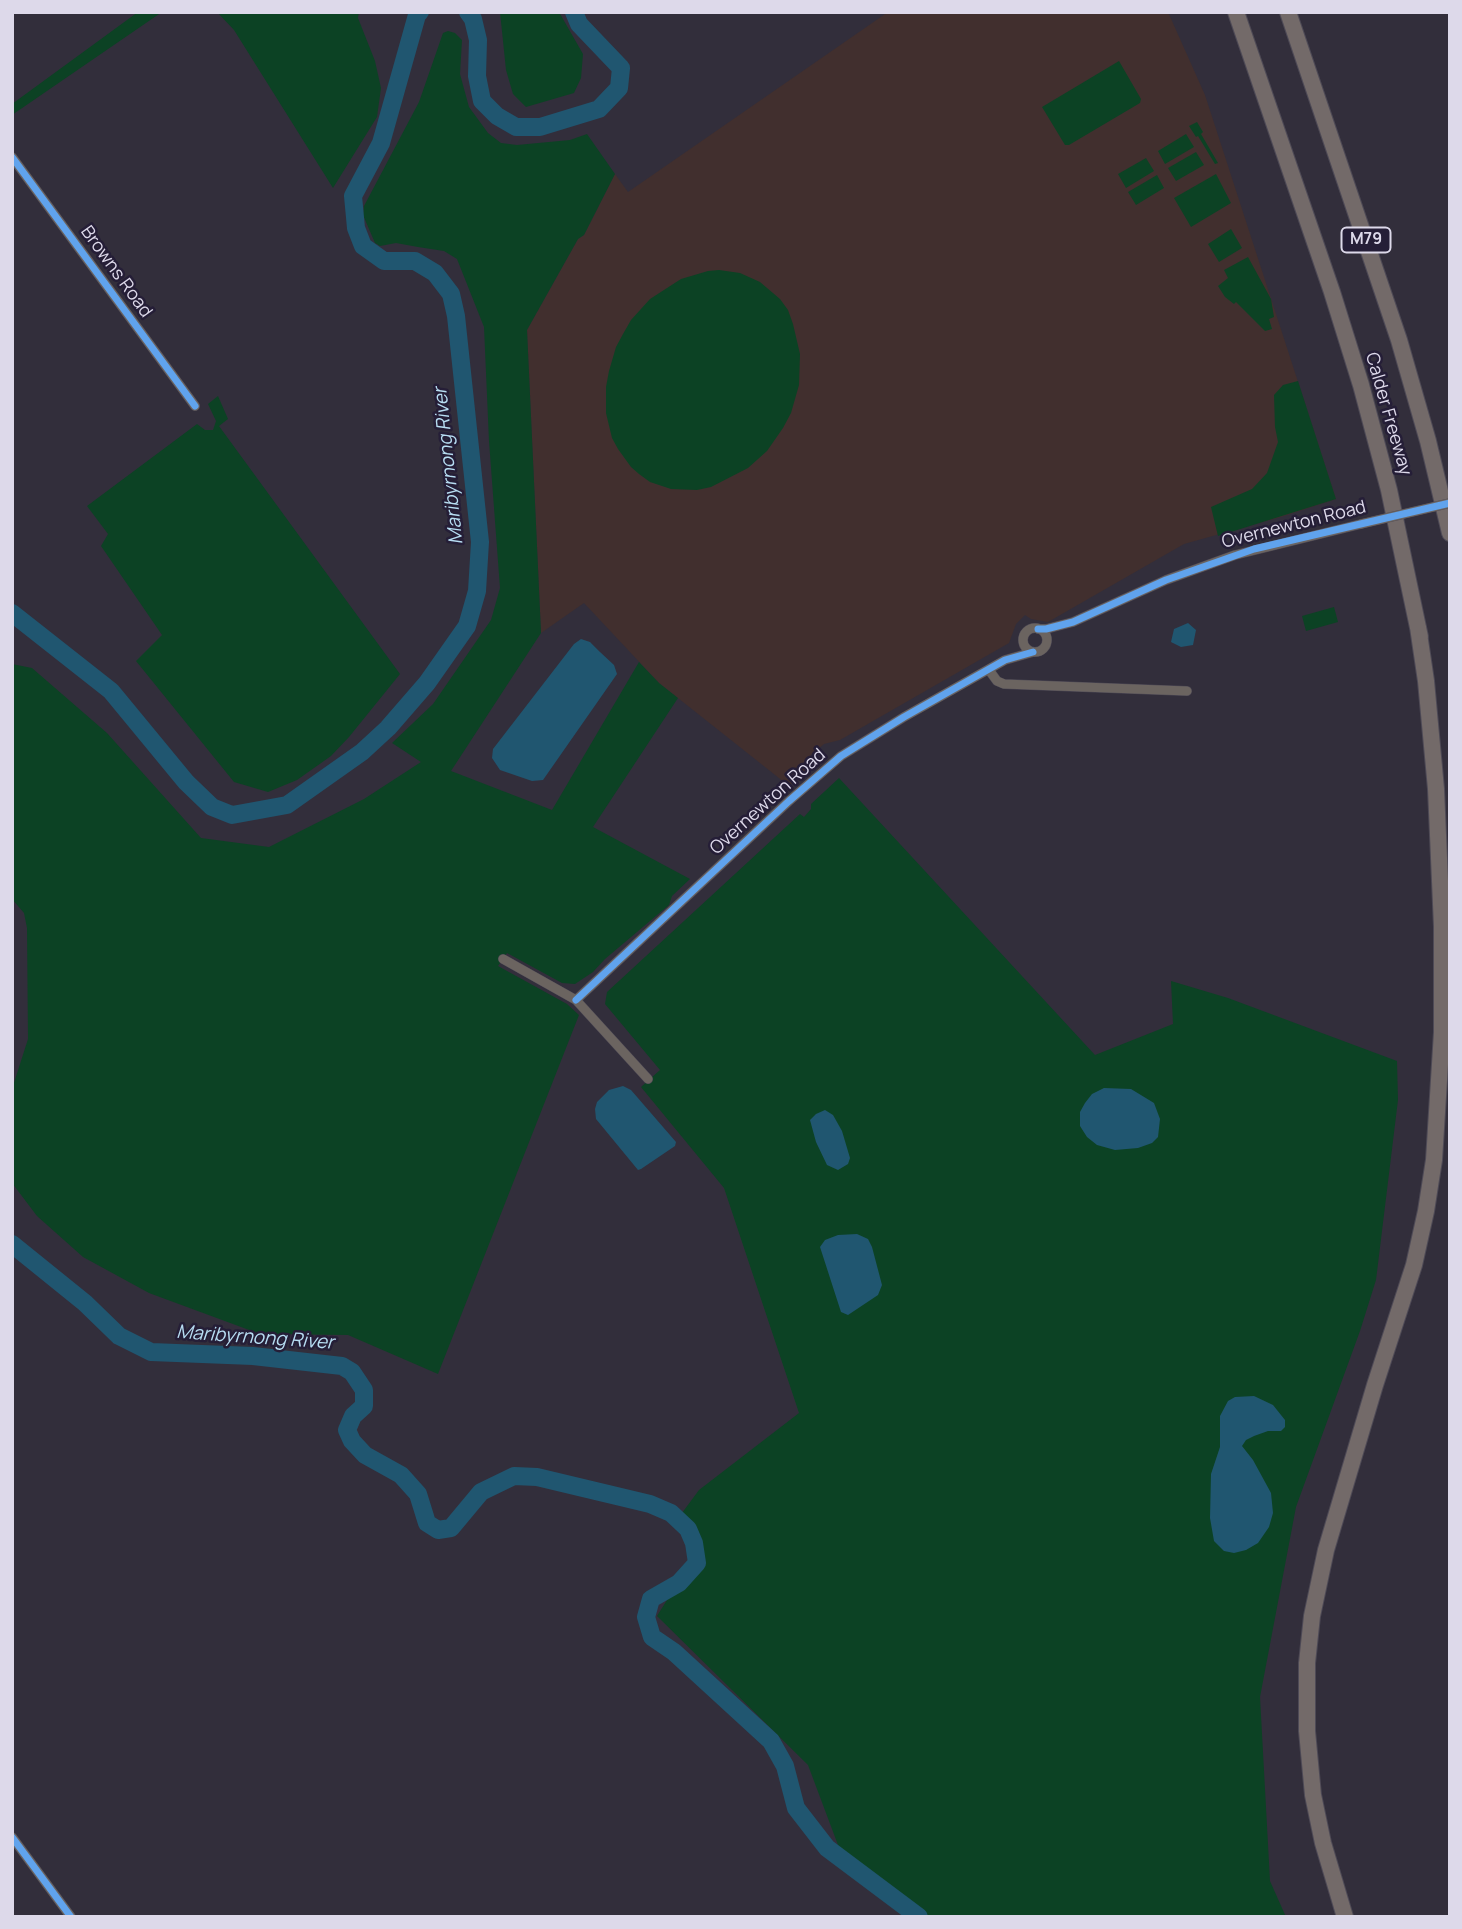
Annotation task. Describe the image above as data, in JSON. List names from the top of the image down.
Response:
{
  "streets": {
    "highway": ["M79", "Calder Freeway"],
    "street": ["Browns Road", "Overnewton Road"]
  },
  "water": ["Maribyrnong River"]
}
